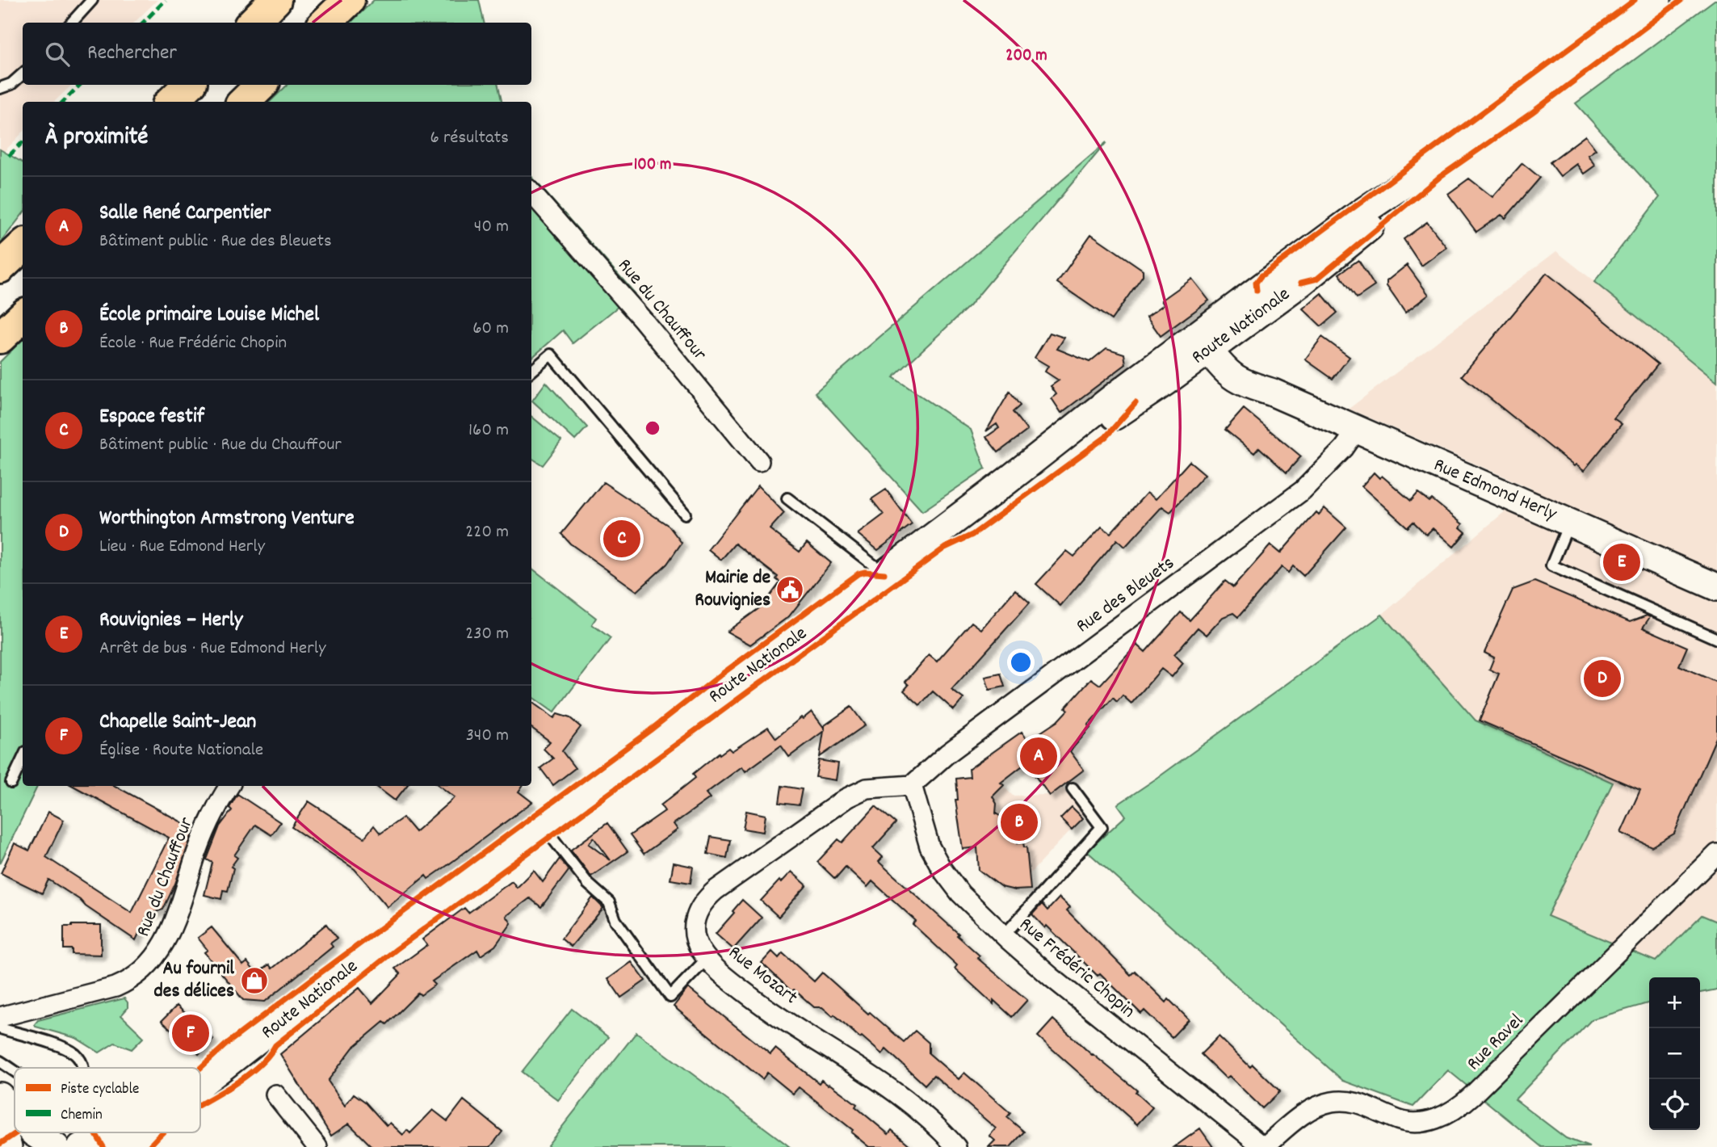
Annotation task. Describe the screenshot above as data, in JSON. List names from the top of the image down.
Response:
{
  "streets": {
    "main road": ["Route Nationale", "Rue Edmond Herly"],
    "street": [
      "Rue du Chauffour",
      "Rue des Bleuets",
      "Rue Frédéric Chopin",
      "Rue Mozart",
      "Rue Ravel"
    ]
  },
  "crossings": [
    ["Route Nationale", "Rue Edmond Herly"],
    ["Rue Edmond Herly", "Rue des Bleuets"],
    ["Rue des Bleuets", "Rue Frédéric Chopin"],
    ["Rue des Bleuets", "Rue Mozart"],
    ["Rue Frédéric Chopin", "Rue Mozart"],
    ["Rue Frédéric Chopin", "Rue Ravel"]
  ],
  "places": {
    "public building": ["Mairie de Rouvignies"],
    "shop": ["Au fournil des délices"]
  },
  "legend": ["Piste cyclable", "Chemin"],
  "page": {
    "search": "Rechercher",
    "heading": ["À proximité", "6 résultats"],
    "list": [
      {
        "mark": "A",
        "name": "Salle René Carpentier",
        "note": "Bâtiment public · Rue des Bleuets",
        "value": "40 m"
      },
      {
        "mark": "B",
        "name": "École primaire Louise Michel",
        "note": "École · Rue Frédéric Chopin",
        "value": "60 m"
      },
      {
        "mark": "C",
        "name": "Espace festif",
        "note": "Bâtiment public · Rue du Chauffour",
        "value": "160 m"
      },
      {
        "mark": "D",
        "name": "Worthington Armstrong Venture",
        "note": "Lieu · Rue Edmond Herly",
        "value": "220 m"
      },
      {
        "mark": "E",
        "name": "Rouvignies – Herly",
        "note": "Arrêt de bus · Rue Edmond Herly",
        "value": "230 m"
      },
      {
        "mark": "F",
        "name": "Chapelle Saint-Jean",
        "note": "Église · Route Nationale",
        "value": "340 m"
      }
    ],
    "pins": [
      "C",
      "E",
      "D",
      "A",
      "B",
      "F"
    ],
    "map_buttons": ["+", "−"]
  },
  "rings": ["200 m", "100 m"]
}
